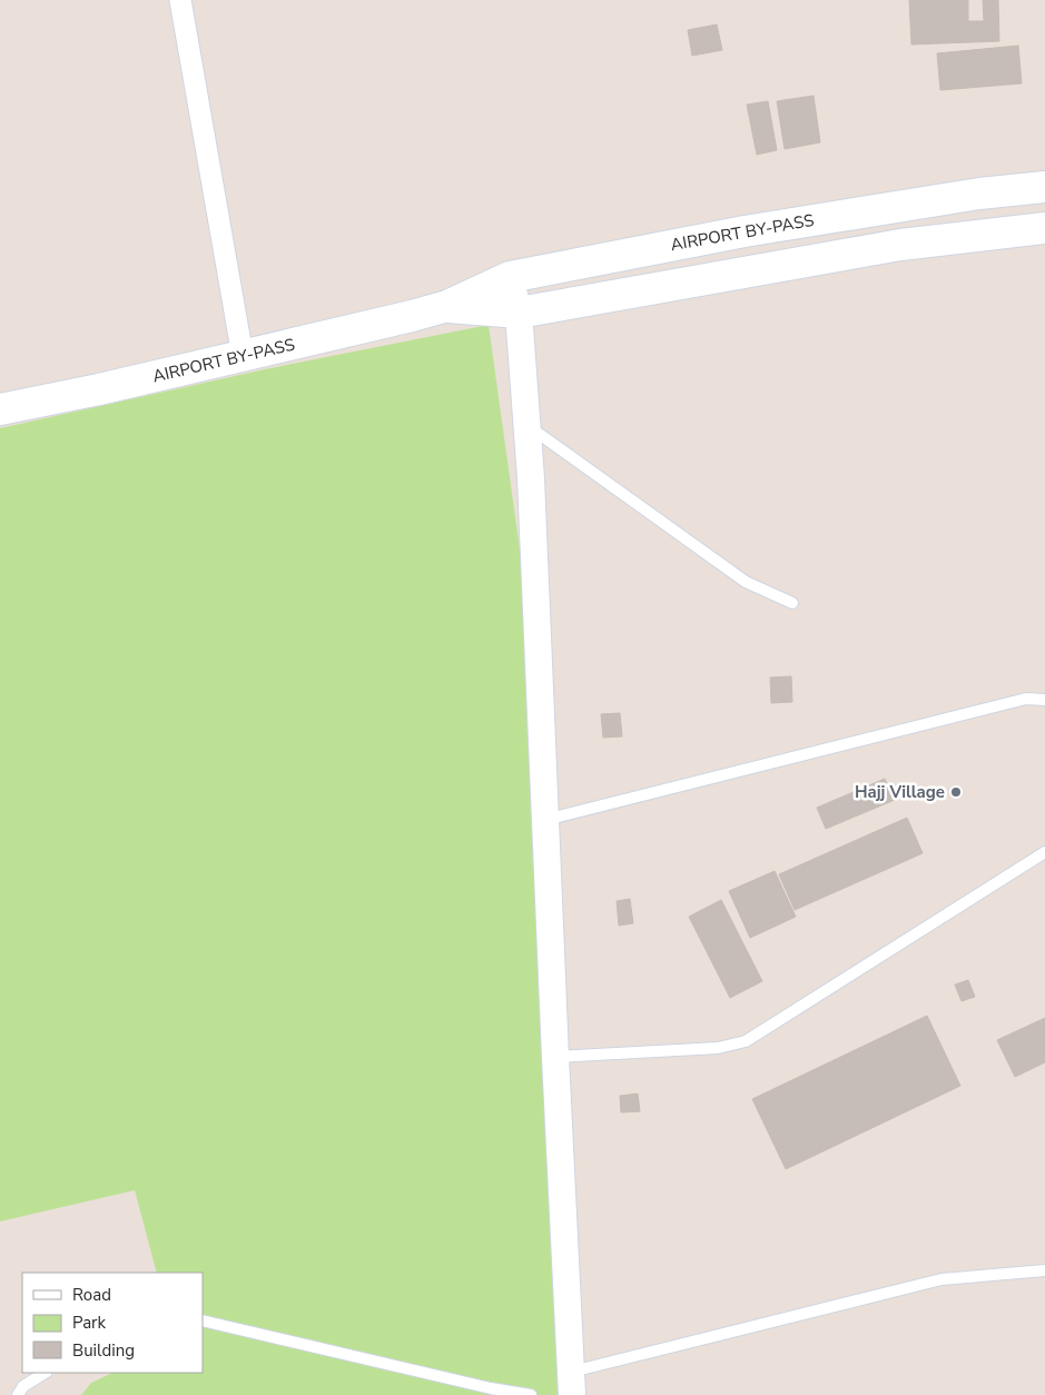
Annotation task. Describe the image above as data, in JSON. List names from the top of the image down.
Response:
{
  "streets": {
    "main road": ["AIRPORT BY-PASS"]
  },
  "places": ["Hajj Village"],
  "legend": ["Road", "Park", "Building"]
}
